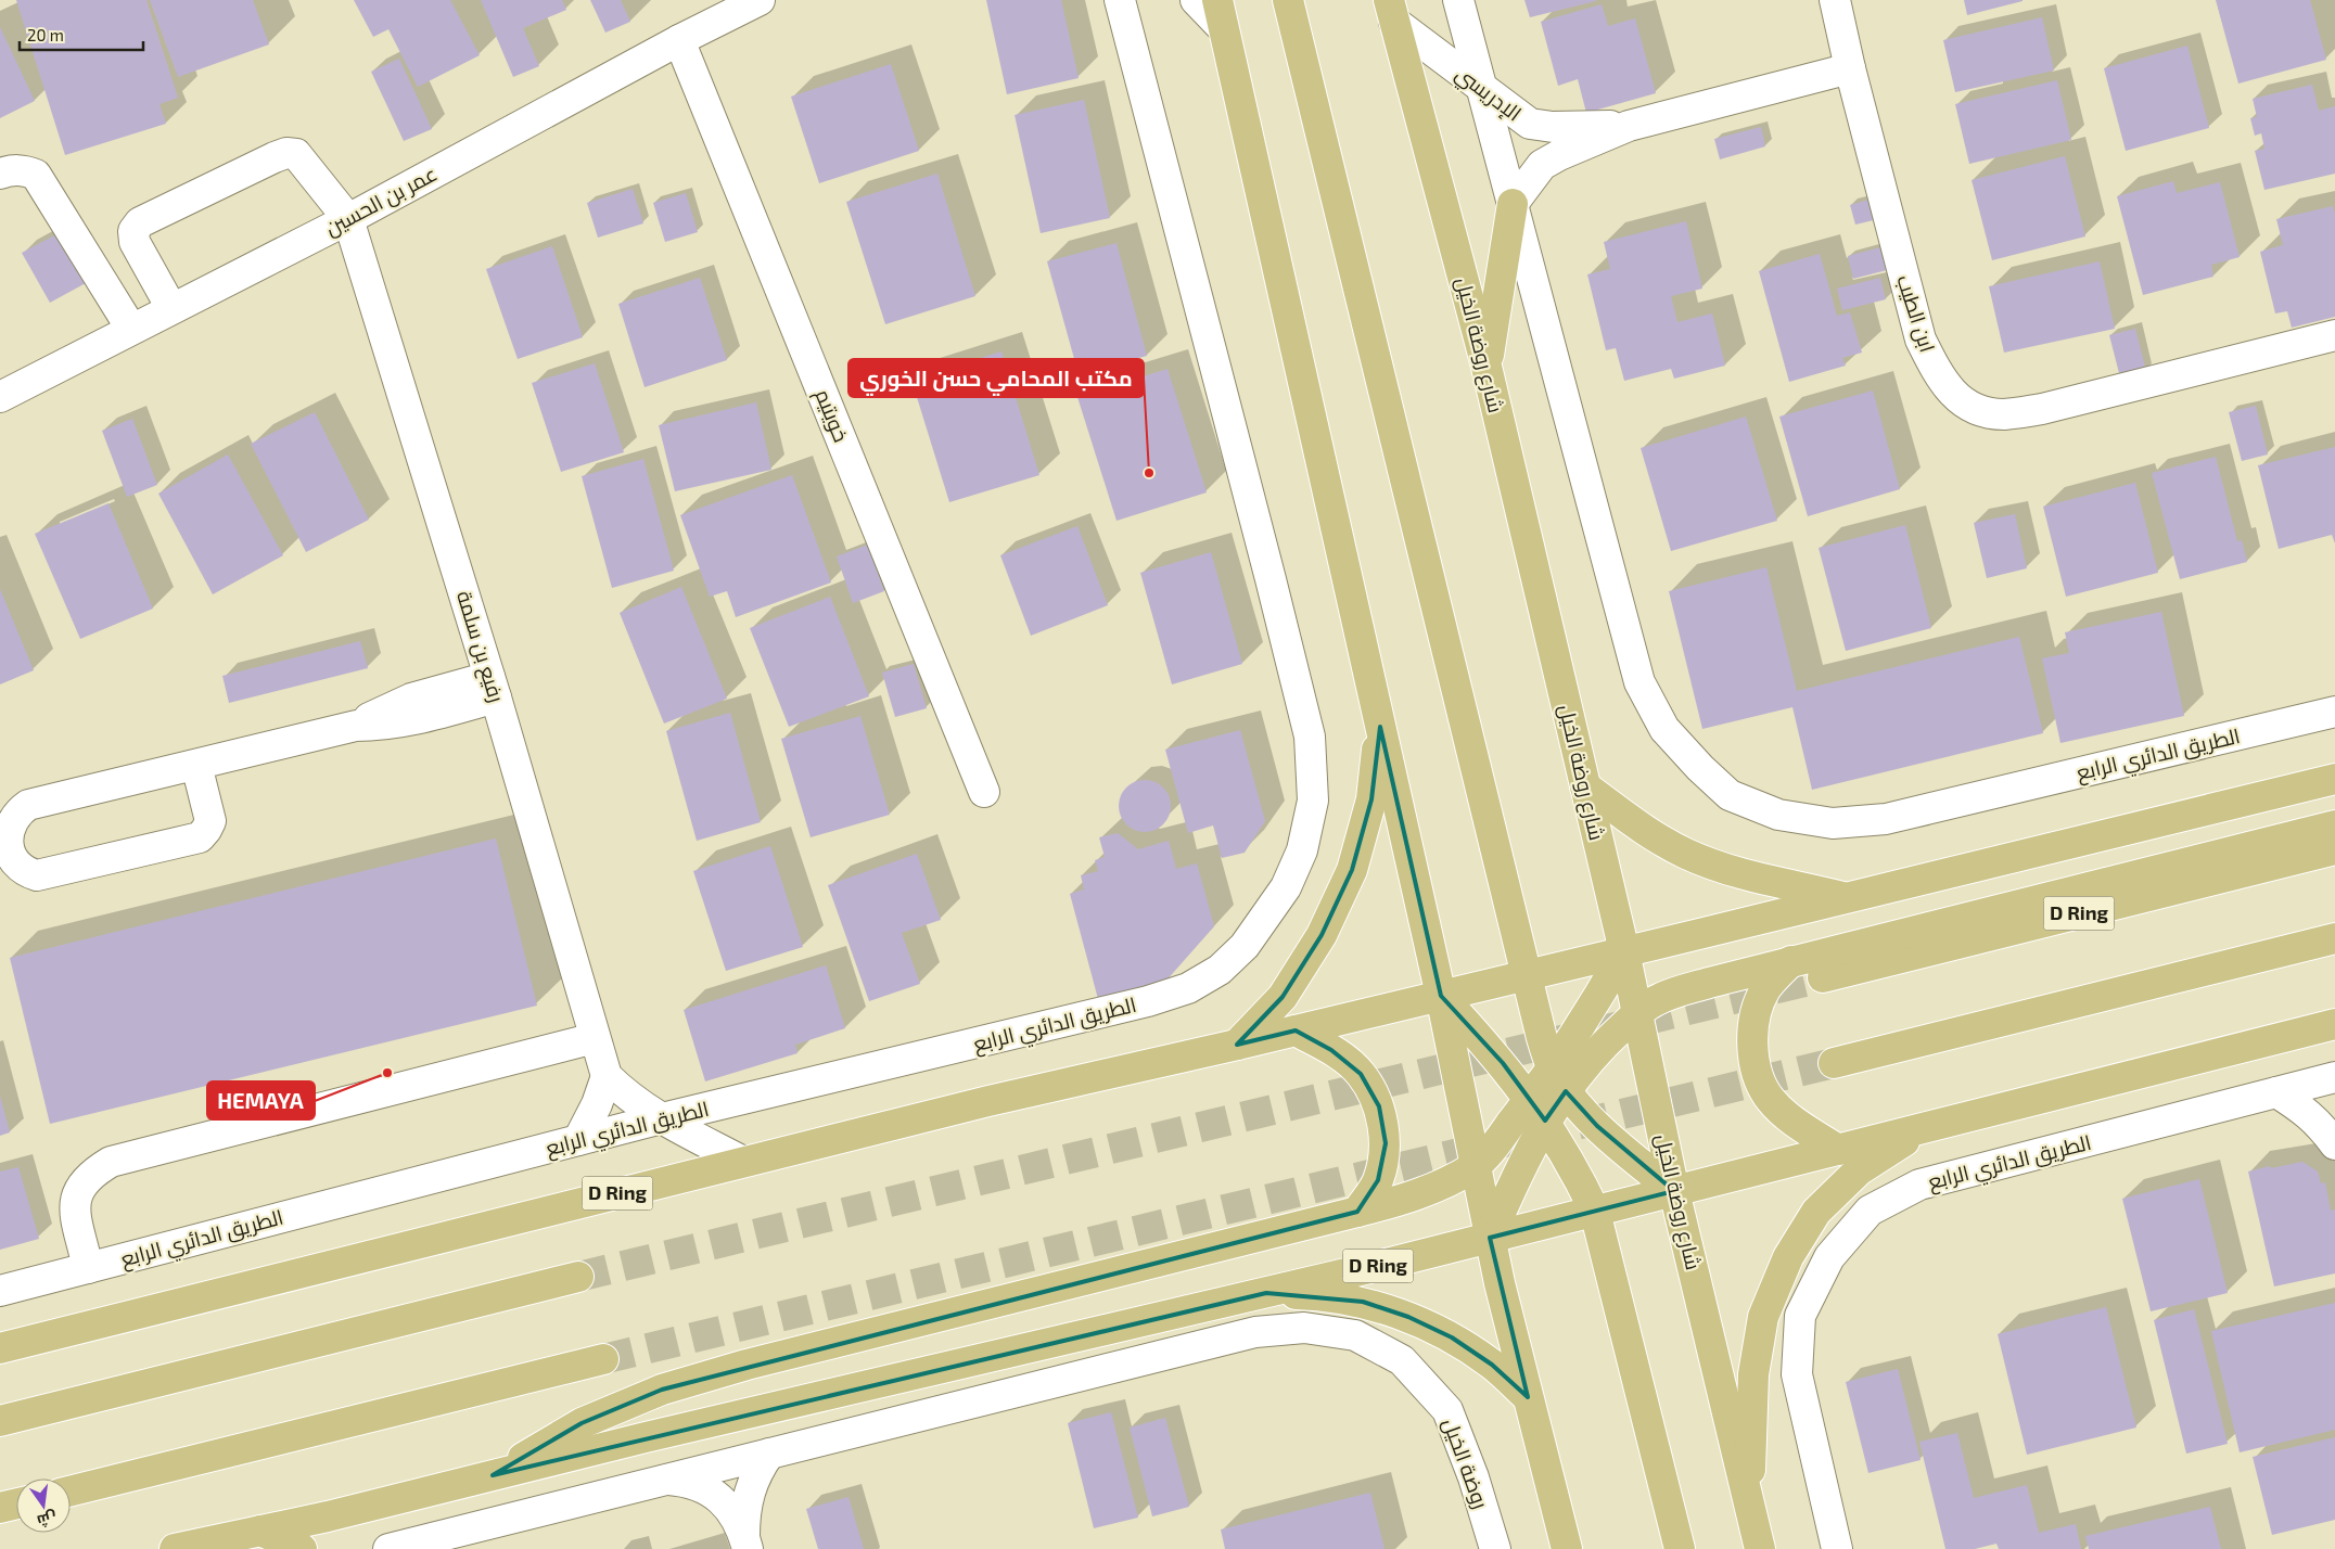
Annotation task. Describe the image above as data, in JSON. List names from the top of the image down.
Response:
{
  "streets": {
    "main road": ["شارع روضة الخيل", "D Ring"],
    "street": [
      "الإدريسي",
      "عمر بن الحسين",
      "ابن الطيب",
      "خويتيم",
      "رفيع بن سلمة",
      "الطريق الدائري الرابع",
      "روضة الخيل"
    ]
  },
  "crossings": [
    ["الإدريسي", "ابن الطيب"],
    ["الإدريسي", "شارع روضة الخيل"],
    ["الإدريسي", "الطريق الدائري الرابع"],
    ["عمر بن الحسين", "خويتيم"],
    ["عمر بن الحسين", "رفيع بن سلمة"],
    ["شارع روضة الخيل", "D Ring"],
    ["رفيع بن سلمة", "الطريق الدائري الرابع"],
    ["رفيع بن سلمة", "D Ring"]
  ],
  "places": ["مكتب المحامي حسن الخوري", "HEMAYA"],
  "scale_bar": "20 m",
  "north": "bottom"
}
